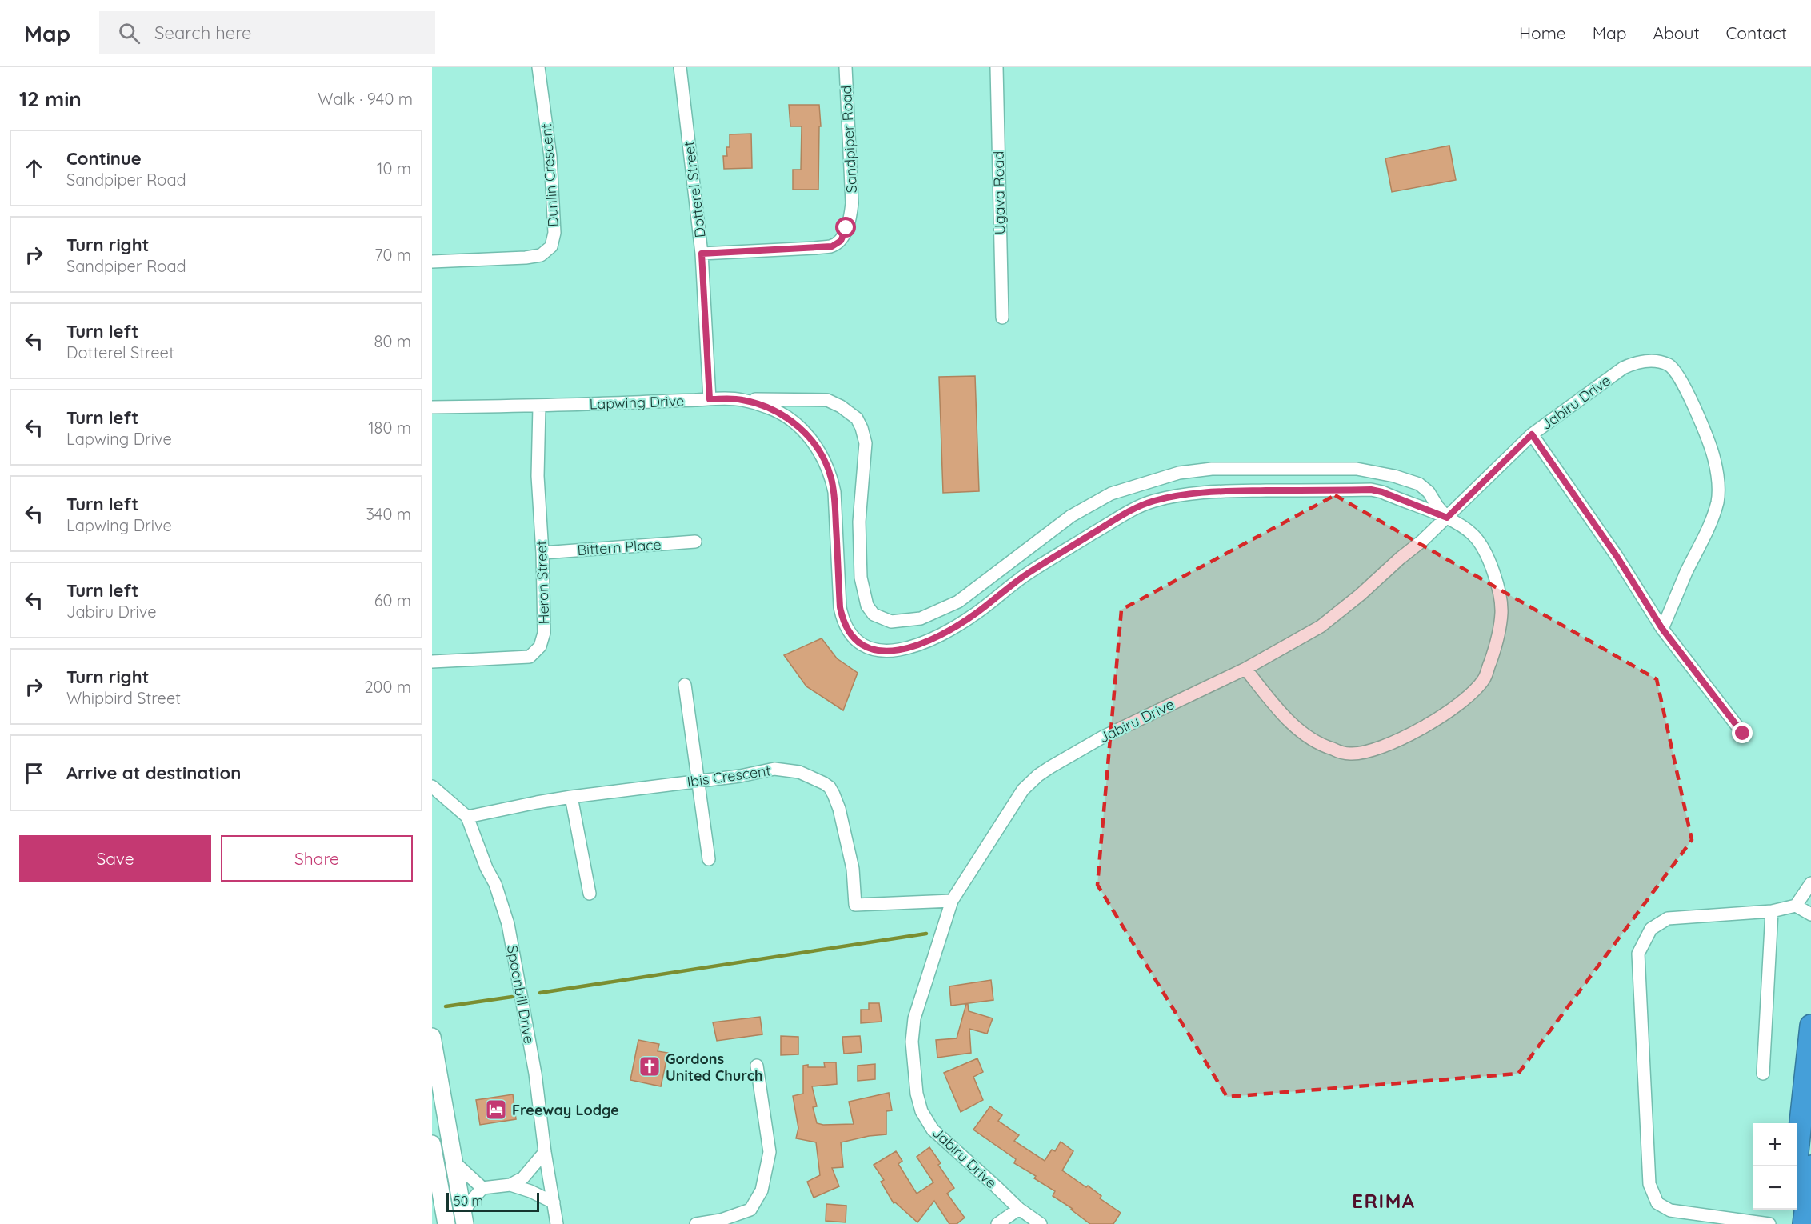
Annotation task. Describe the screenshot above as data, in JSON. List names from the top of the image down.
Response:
{
  "streets": {
    "street": [
      "Sandpiper Road",
      "Dunlin Crescent",
      "Dotterel Street",
      "Ugava Road",
      "Lapwing Drive",
      "Jabiru Drive",
      "Bittern Place",
      "Heron Street",
      "Ibis Crescent",
      "Spoonbill Drive"
    ]
  },
  "crossings": [
    ["Sandpiper Road", "Dotterel Street"],
    ["Dotterel Street", "Lapwing Drive"],
    ["Lapwing Drive", "Jabiru Drive"],
    ["Lapwing Drive", "Heron Street"],
    ["Jabiru Drive", "Ibis Crescent"],
    ["Bittern Place", "Heron Street"],
    ["Ibis Crescent", "Spoonbill Drive"]
  ],
  "districts": ["ERIMA"],
  "places": {
    "church": ["Gordons United Church"],
    "hotel": ["Freeway Lodge"]
  },
  "scale_bar": "50 m",
  "page": {
    "header": "Map",
    "search": "Search here",
    "nav": [
      "Home",
      "Map",
      "About",
      "Contact"
    ],
    "heading": ["12 min", "Walk · 940 m"],
    "list": [
      ["Continue", "Sandpiper Road", "10 m"],
      ["Turn right", "Sandpiper Road", "70 m"],
      ["Turn left", "Dotterel Street", "80 m"],
      ["Turn left", "Lapwing Drive", "180 m"],
      ["Turn left", "Lapwing Drive", "340 m"],
      ["Turn left", "Jabiru Drive", "60 m"],
      ["Turn right", "Whipbird Street", "200 m"],
      "Arrive at destination"
    ],
    "buttons": ["Save", "Share"],
    "map_buttons": ["+", "−"],
    "scale": "50 m"
  }
}
